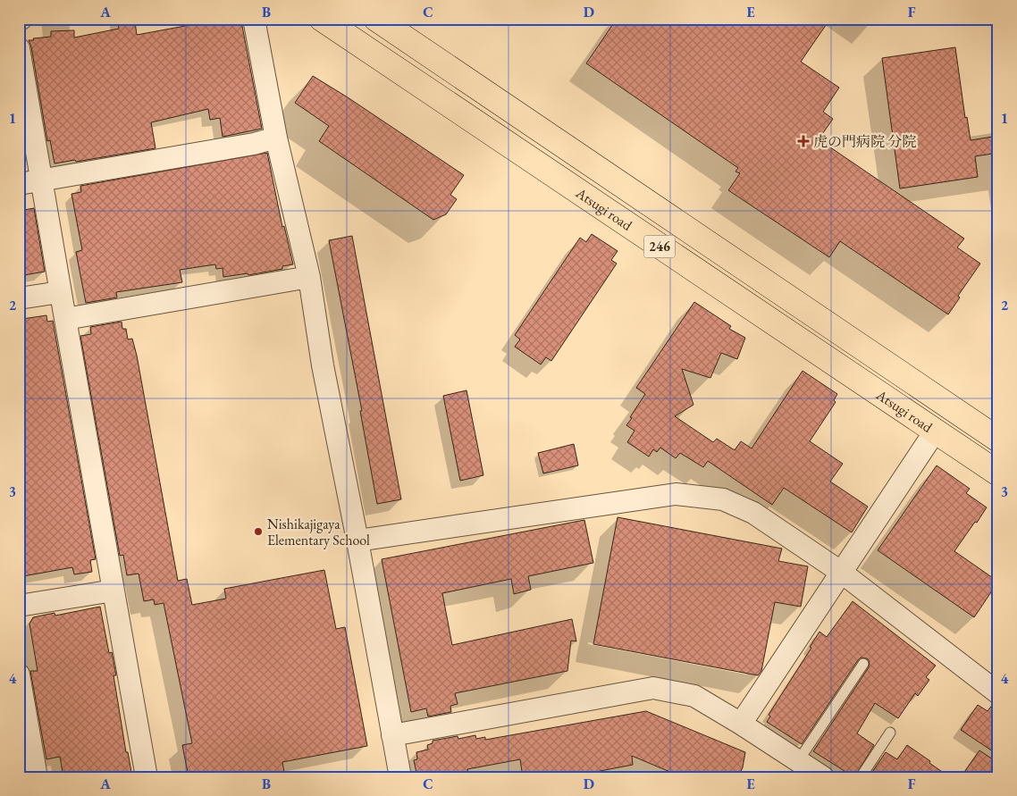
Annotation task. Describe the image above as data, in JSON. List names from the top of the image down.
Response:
{
  "streets": {
    "highway": ["Atsugi road", "246"]
  },
  "places": {
    "health": ["虎の門病院 分院"],
    "other": ["Nishikajigaya Elementary School"]
  },
  "grid": {
    "columns": [
      "A",
      "B",
      "C",
      "D",
      "E",
      "F"
    ],
    "rows": [
      "1",
      "2",
      "3",
      "4"
    ]
  }
}
